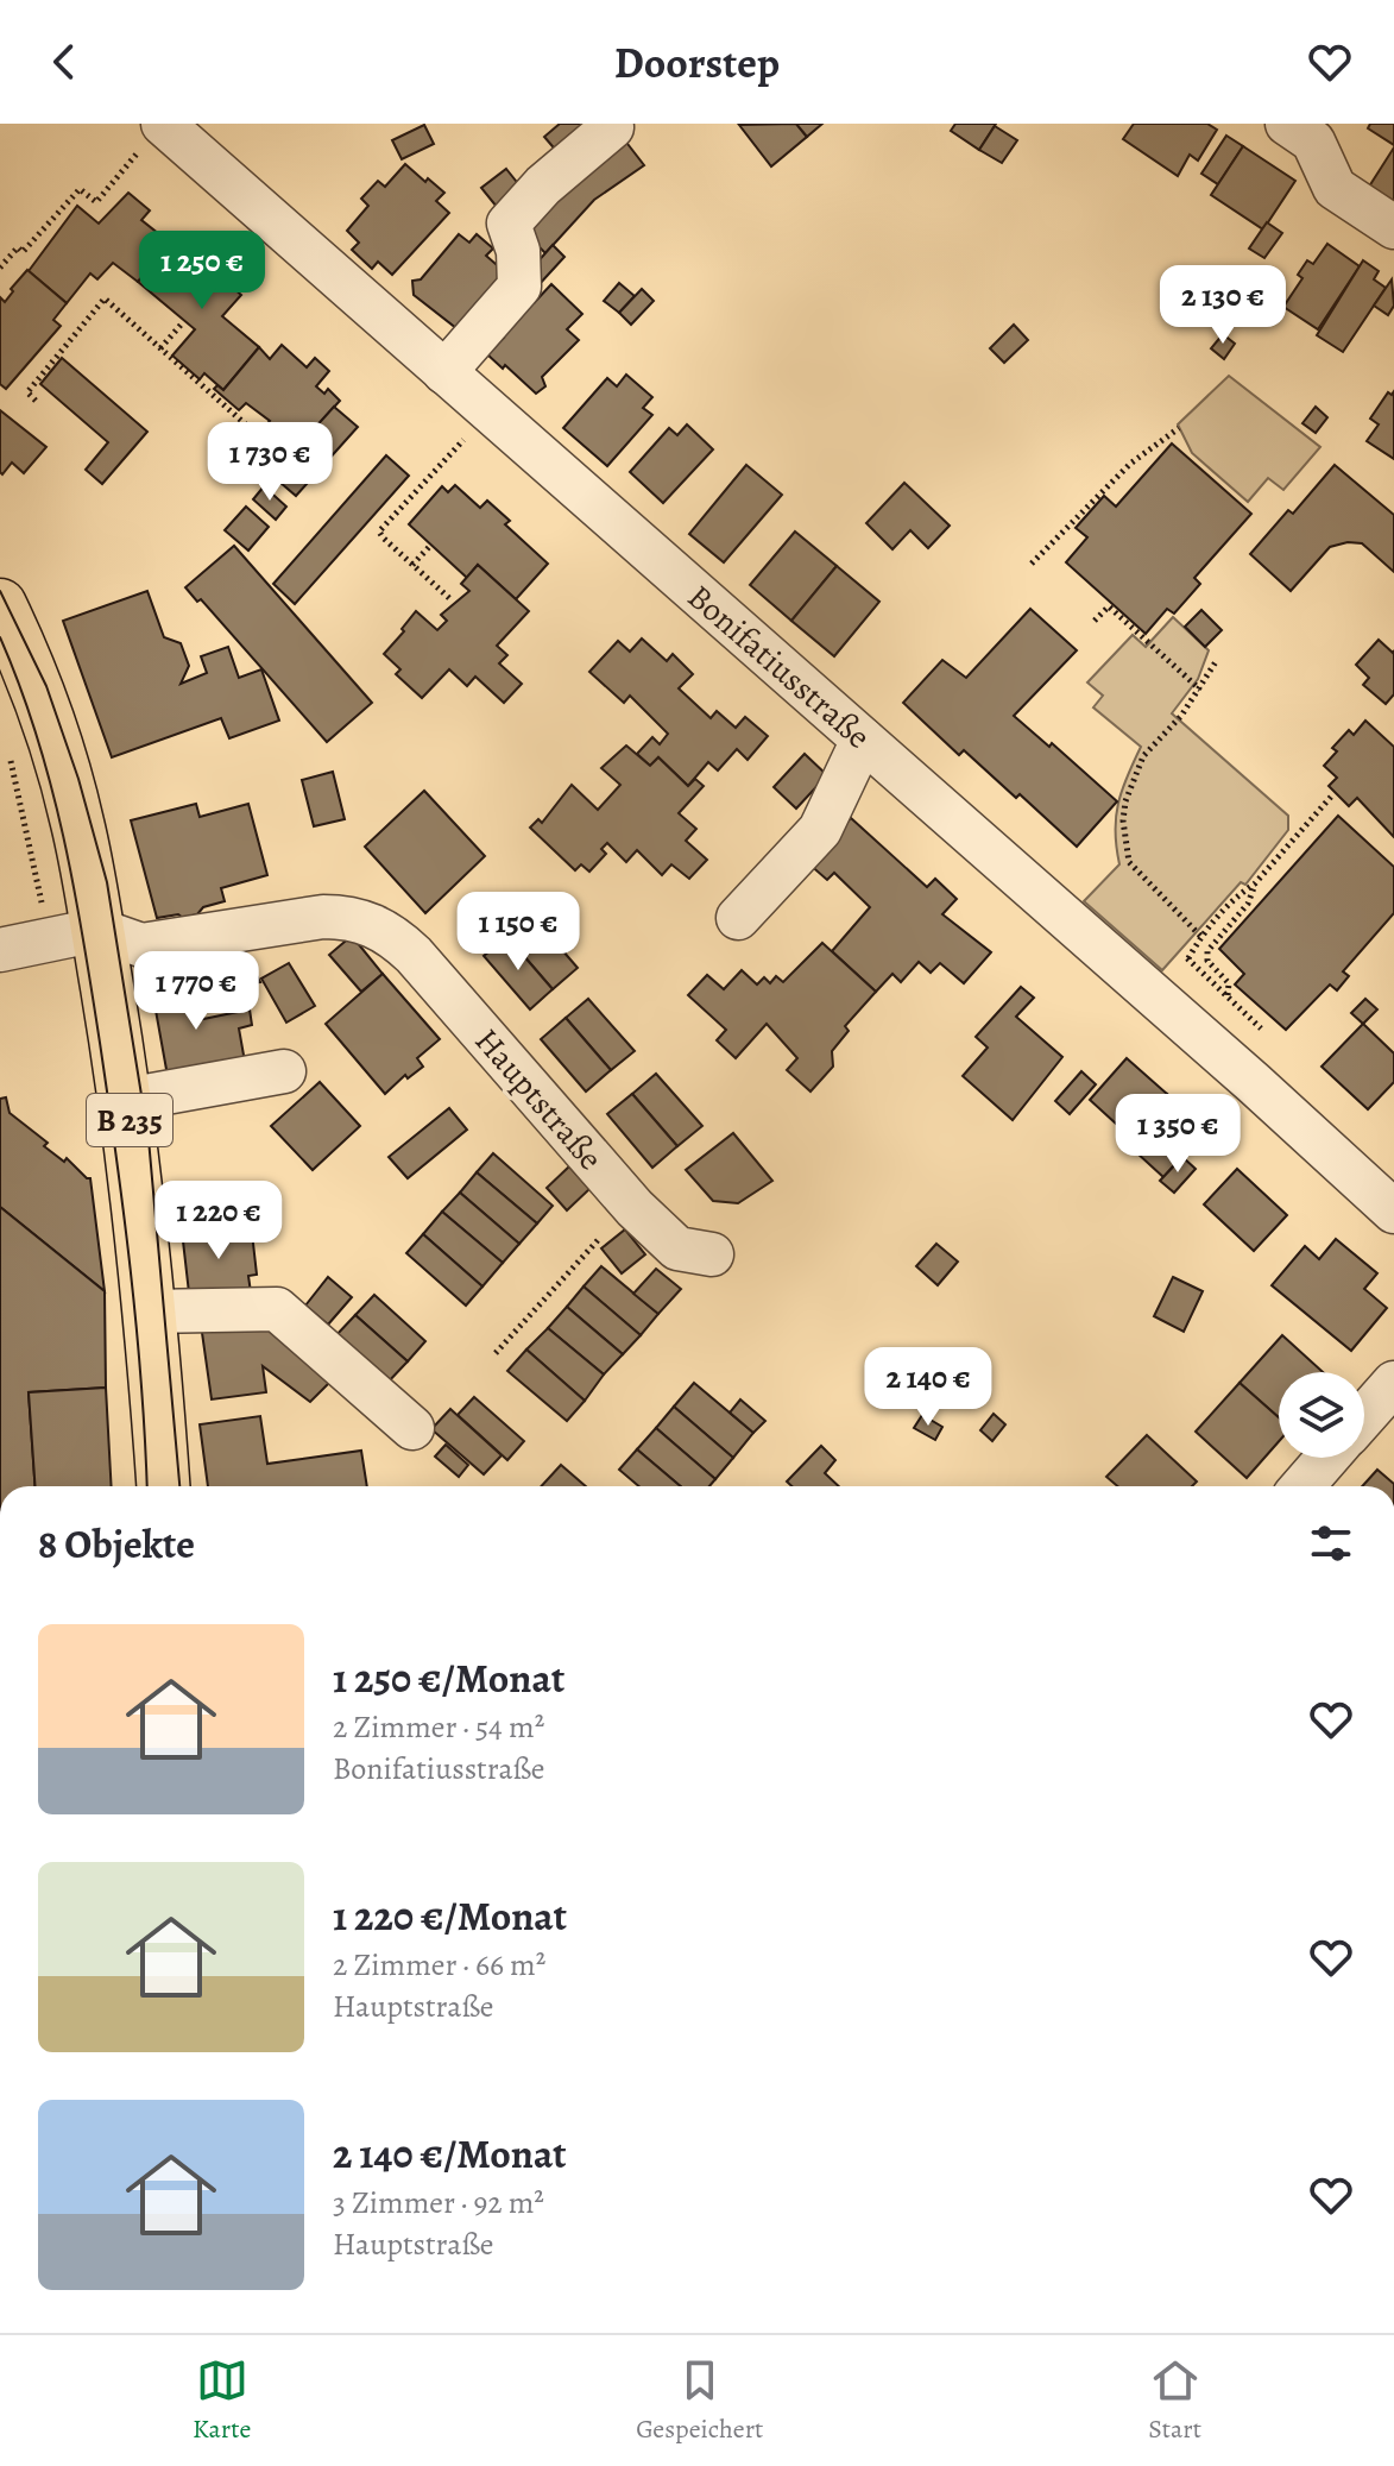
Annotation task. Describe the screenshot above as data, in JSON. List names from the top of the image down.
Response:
{
  "streets": {
    "main road": ["B 235"],
    "street": ["Bonifatiusstraße", "Hauptstraße"]
  },
  "crossings": [
    ["Hauptstraße", "B 235"]
  ],
  "page": {
    "header": "Doorstep",
    "price": [
      "1 250 €",
      "2 130 €",
      "1 730 €",
      "1 150 €",
      "1 770 €",
      "1 350 €",
      "1 220 €",
      "2 140 €"
    ],
    "heading": "8 Objekte",
    "list": [
      {
        "name": "1 250 €/Monat",
        "note": "2 Zimmer · 54 m² · Bonifatiusstraße"
      },
      {
        "name": "1 220 €/Monat",
        "note": "2 Zimmer · 66 m² · Hauptstraße"
      },
      {
        "name": "2 140 €/Monat",
        "note": "3 Zimmer · 92 m² · Hauptstraße"
      }
    ],
    "tabs": ["Karte", "Gespeichert", "Start"]
  }
}
